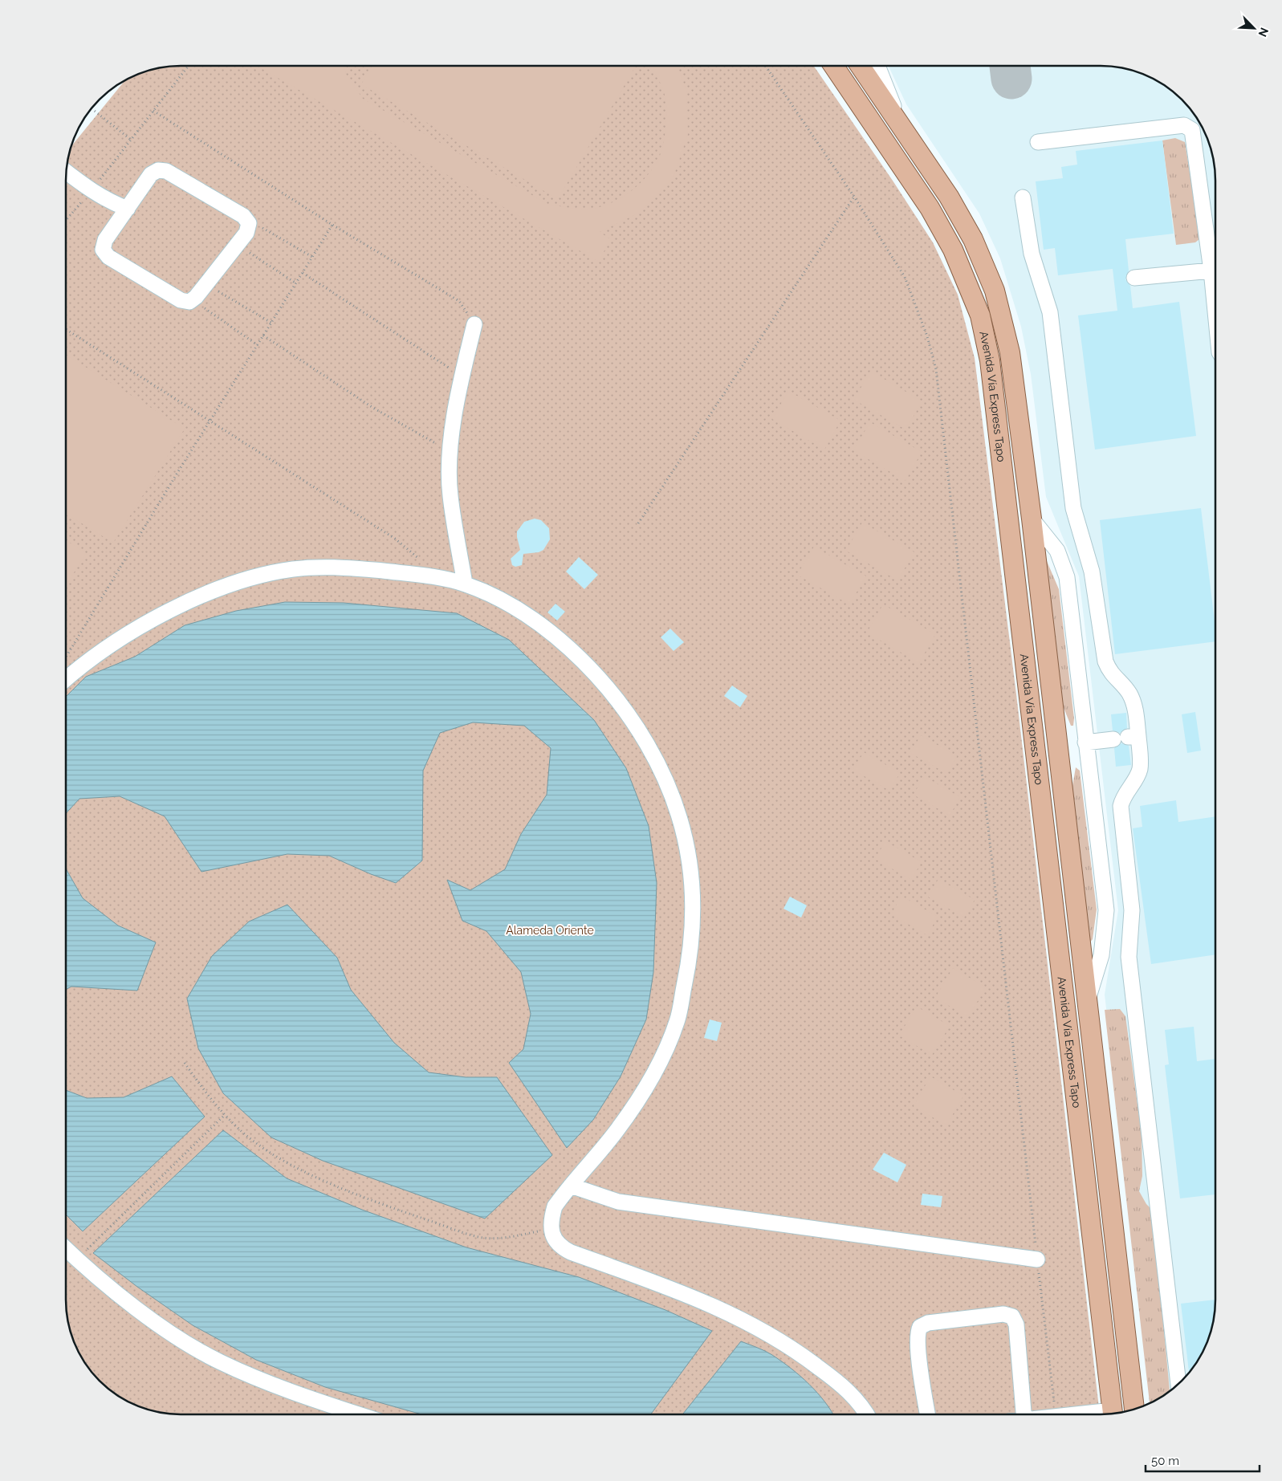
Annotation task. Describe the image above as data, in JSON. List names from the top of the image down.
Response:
{
  "streets": {
    "main road": ["Avenida Vía Express Tapo"]
  },
  "parks": ["Alameda Oriente"],
  "scale_bar": "50 m",
  "north": "bottom right"
}
